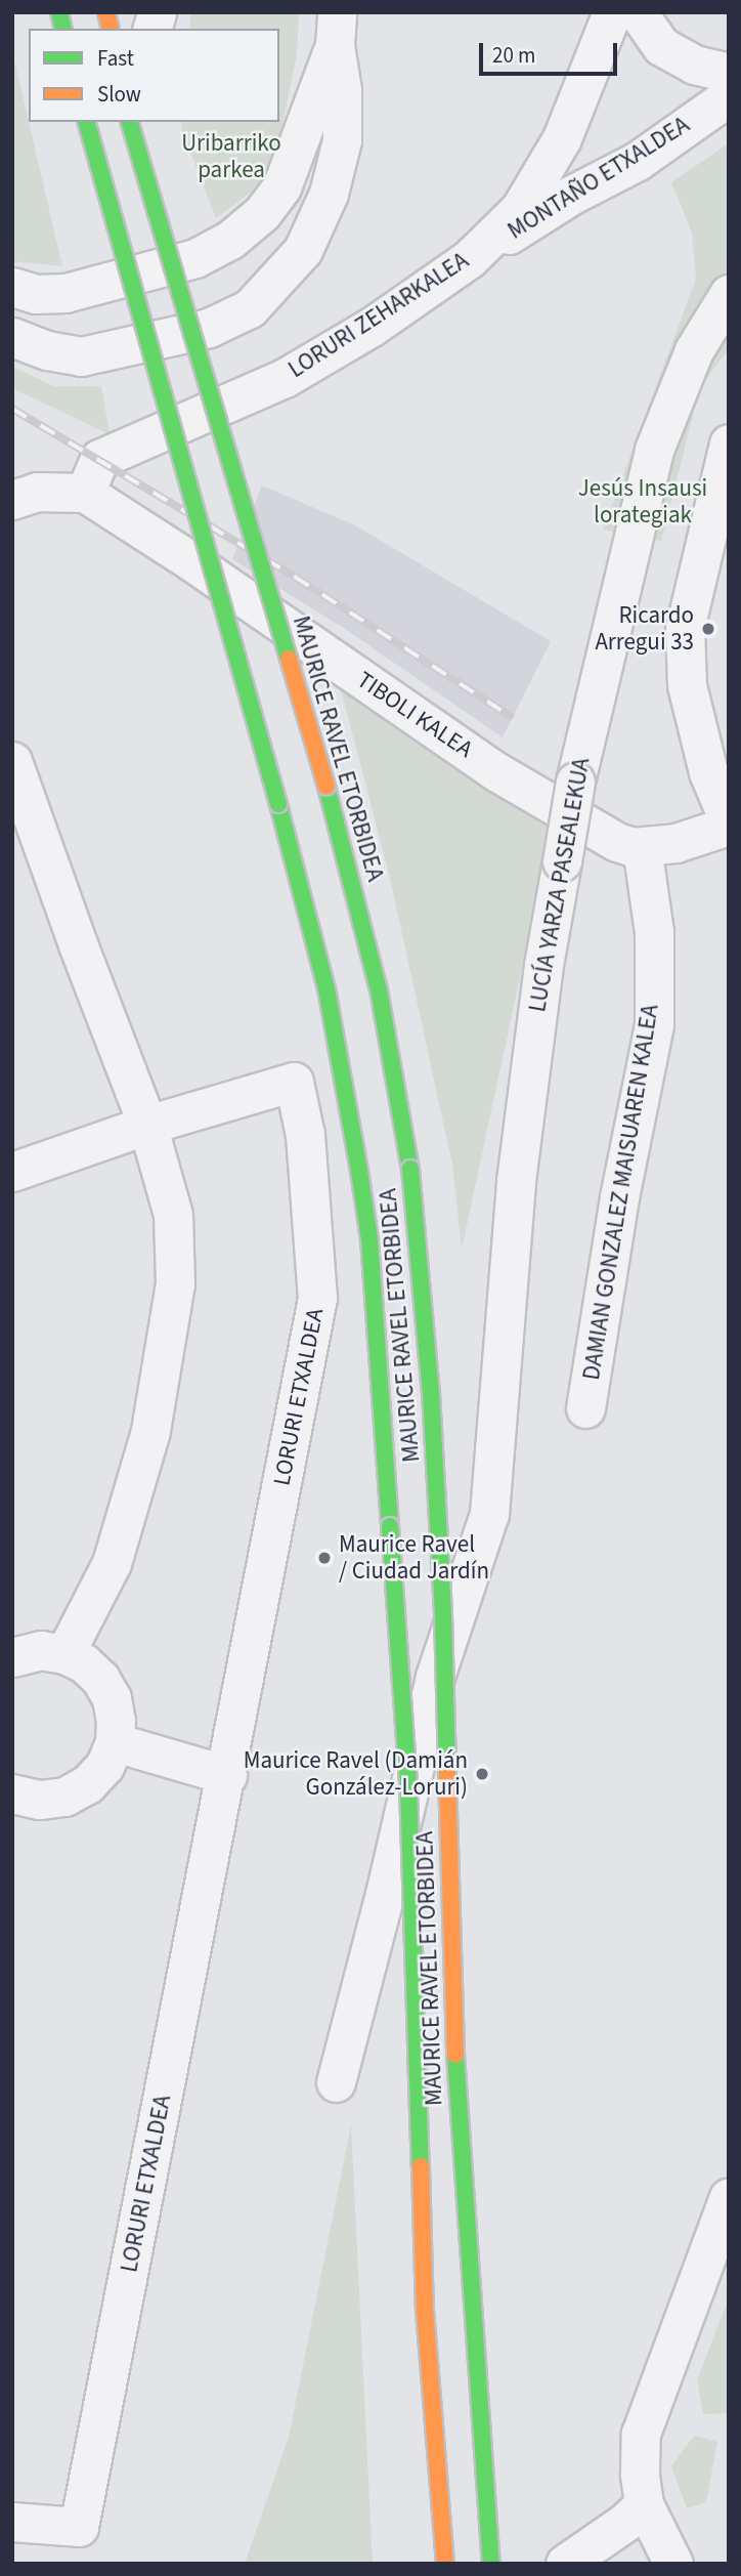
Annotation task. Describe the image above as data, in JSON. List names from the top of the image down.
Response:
{
  "streets": {
    "main road": ["MAURICE RAVEL ETORBIDEA"],
    "street": [
      "MONTAÑO ETXALDEA",
      "LORURI ZEHARKALEA",
      "TIBOLI KALEA",
      "LUCÍA YARZA PASEALEKUA",
      "DAMIAN GONZALEZ MAISUAREN KALEA",
      "LORURI ETXALDEA"
    ]
  },
  "crossings": [
    ["MONTAÑO ETXALDEA", "LORURI ZEHARKALEA"],
    ["LORURI ZEHARKALEA", "TIBOLI KALEA"],
    ["TIBOLI KALEA", "DAMIAN GONZALEZ MAISUAREN KALEA"]
  ],
  "parks": ["Uribarriko parkea", "Jesús Insausi lorategiak"],
  "places": ["Ricardo Arregui 33", "Maurice Ravel / Ciudad Jardín", "Maurice Ravel (Damián González-Loruri)"],
  "legend": ["Fast", "Slow"],
  "scale_bar": "20 m"
}
